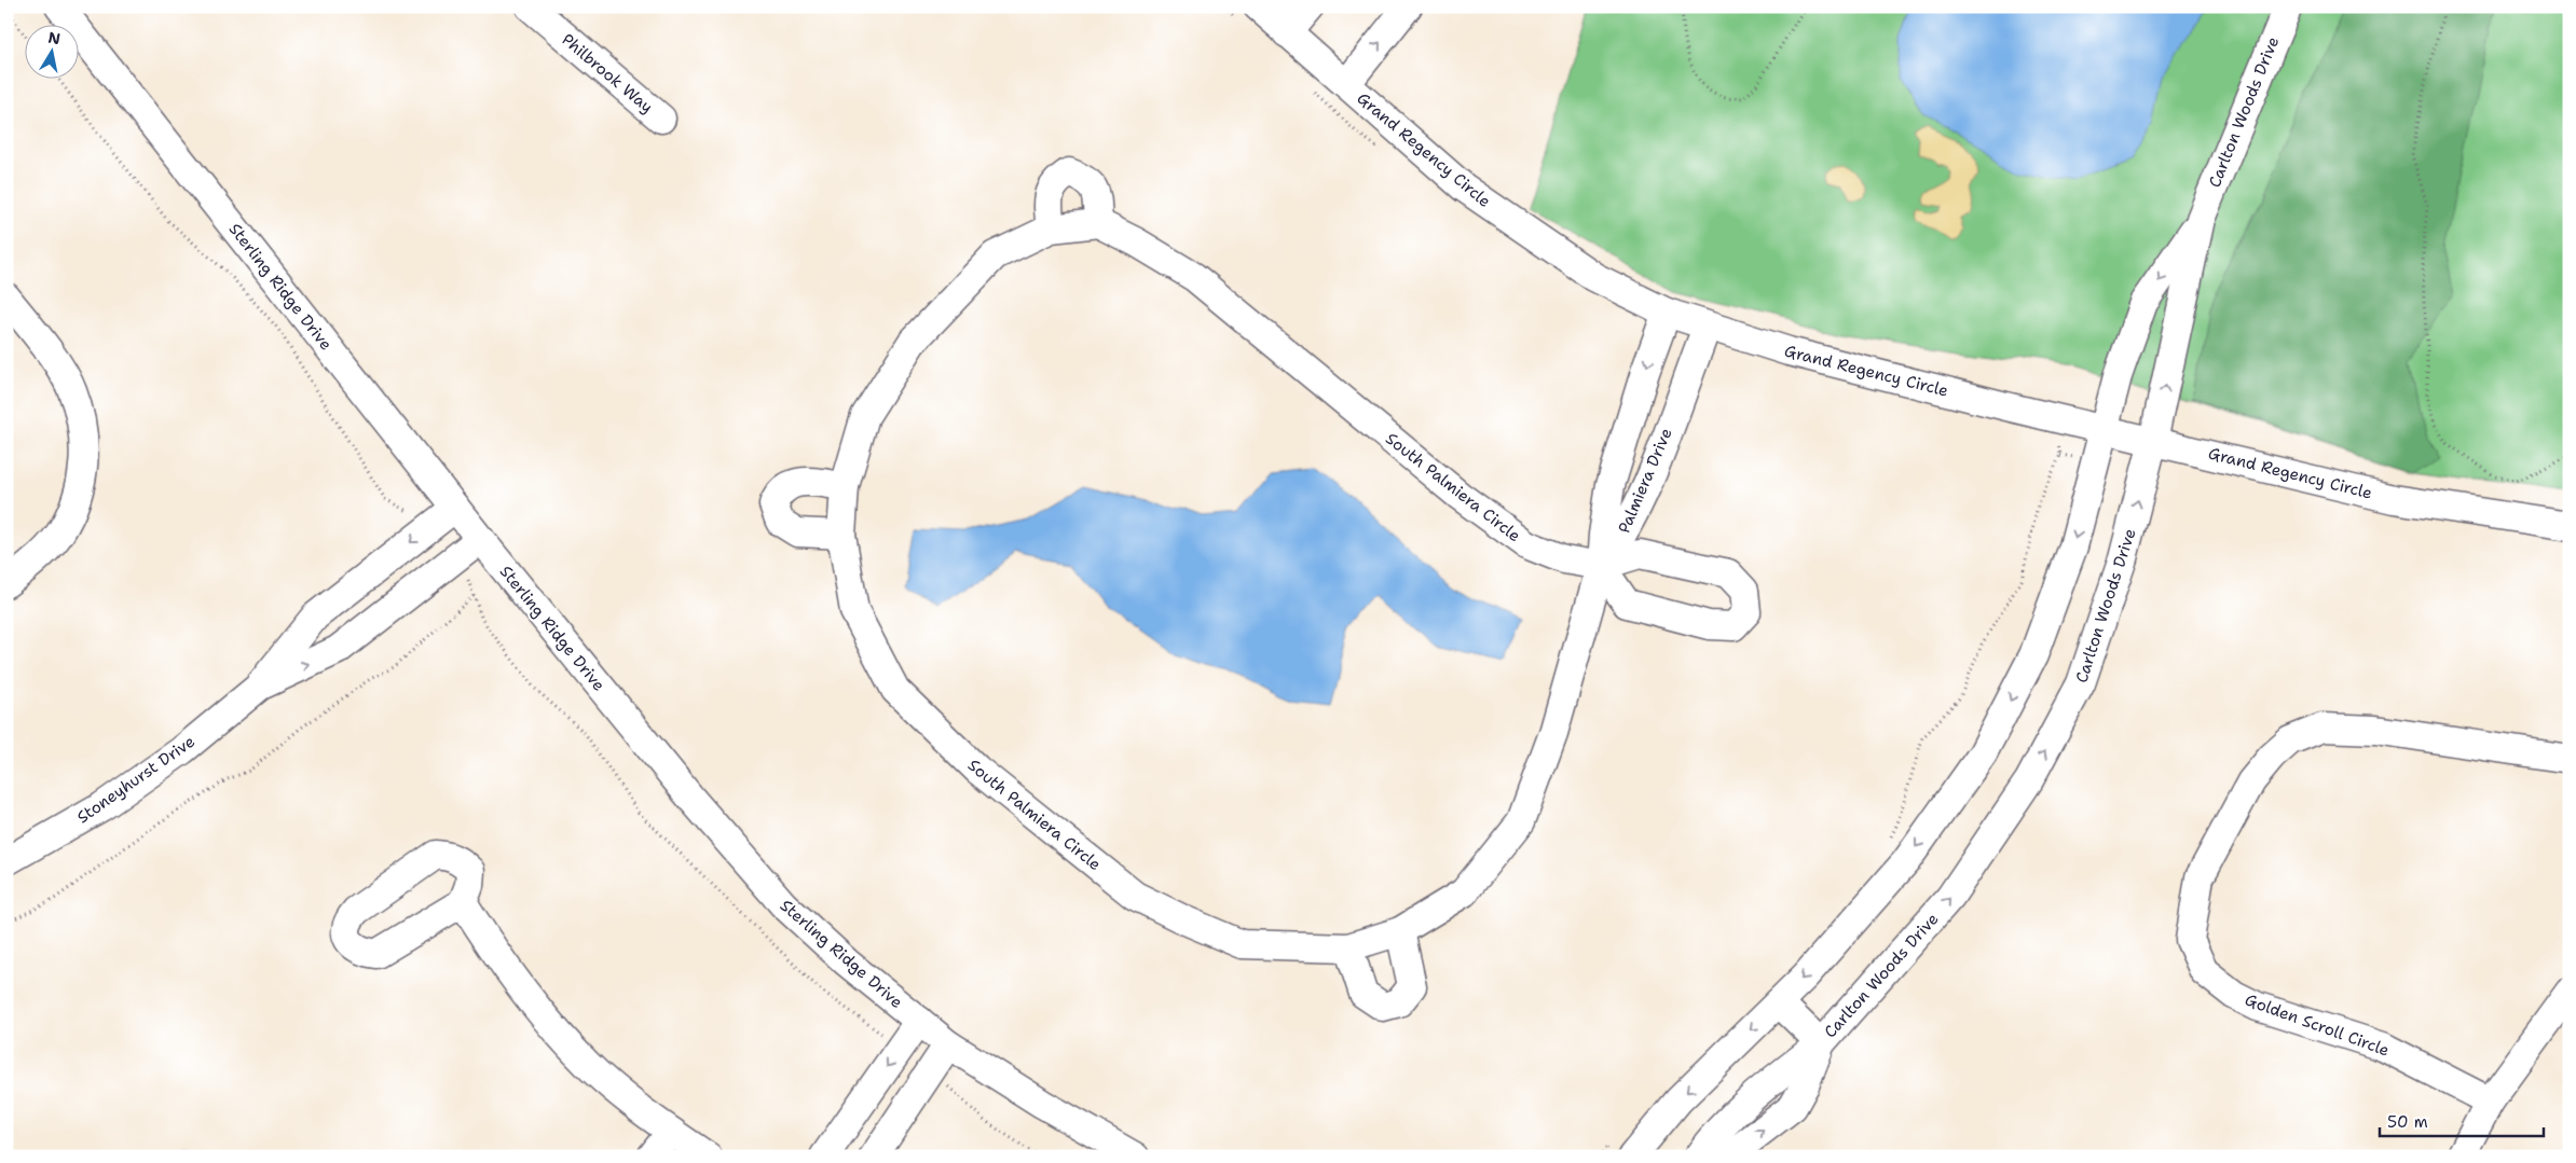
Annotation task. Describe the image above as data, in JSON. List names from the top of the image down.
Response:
{
  "streets": {
    "street": [
      "Philbrook Way",
      "Carlton Woods Drive",
      "Grand Regency Circle",
      "Sterling Ridge Drive",
      "Palmiera Drive",
      "South Palmiera Circle",
      "Stoneyhurst Drive",
      "Golden Scroll Circle"
    ]
  },
  "crossings": [
    ["Carlton Woods Drive", "Grand Regency Circle"],
    ["Grand Regency Circle", "Palmiera Drive"],
    ["Sterling Ridge Drive", "Stoneyhurst Drive"],
    ["Palmiera Drive", "South Palmiera Circle"]
  ],
  "scale_bar": "50 m",
  "north": "top"
}
